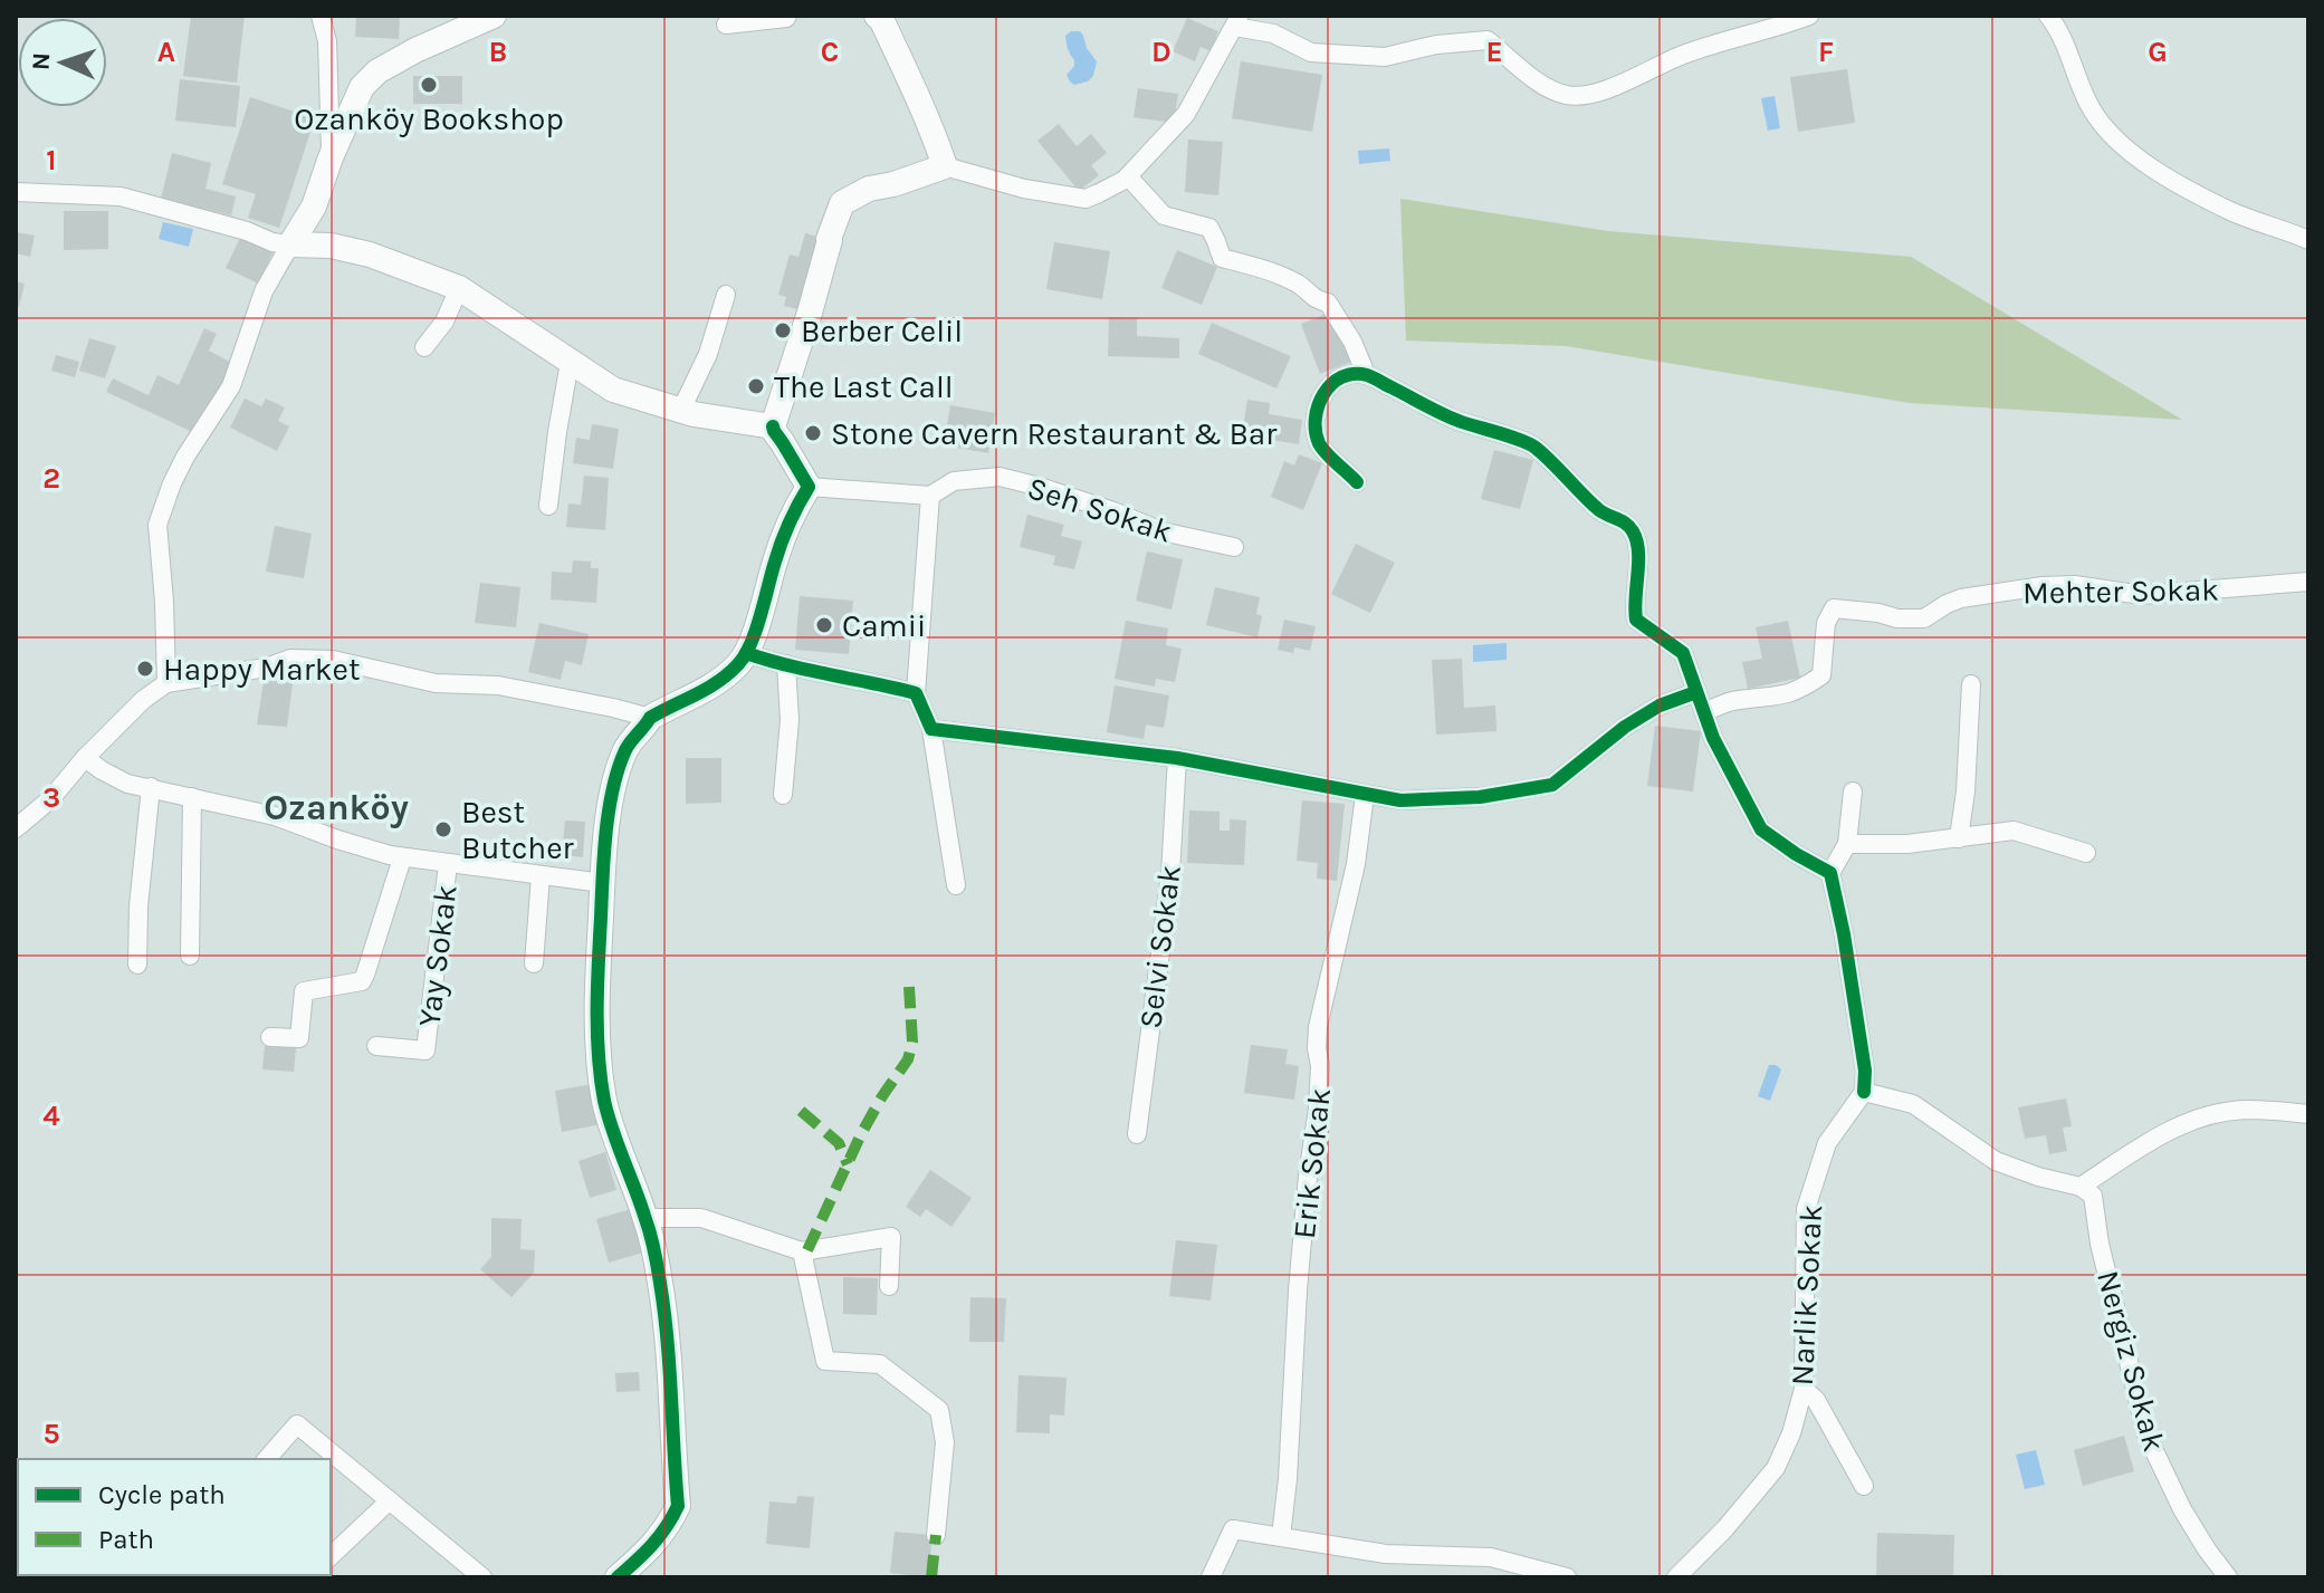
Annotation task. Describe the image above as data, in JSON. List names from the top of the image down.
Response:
{
  "streets": {
    "street": [
      "Seh Sokak",
      "Mehter Sokak",
      "Selvi Sokak",
      "Yay Sokak",
      "Erik Sokak",
      "Narlik Sokak",
      "Nergiz Sokak"
    ]
  },
  "districts": ["Ozanköy"],
  "places": [
    "Ozanköy Bookshop",
    "Berber Celil",
    "The Last Call",
    "Stone Cavern Restaurant & Bar",
    "Camii",
    "Happy Market",
    "Best Butcher"
  ],
  "legend": ["Cycle path", "Path"],
  "north": "left",
  "grid": {
    "columns": [
      "A",
      "B",
      "C",
      "D",
      "E",
      "F",
      "G"
    ],
    "rows": [
      "1",
      "2",
      "3",
      "4",
      "5"
    ]
  }
}
